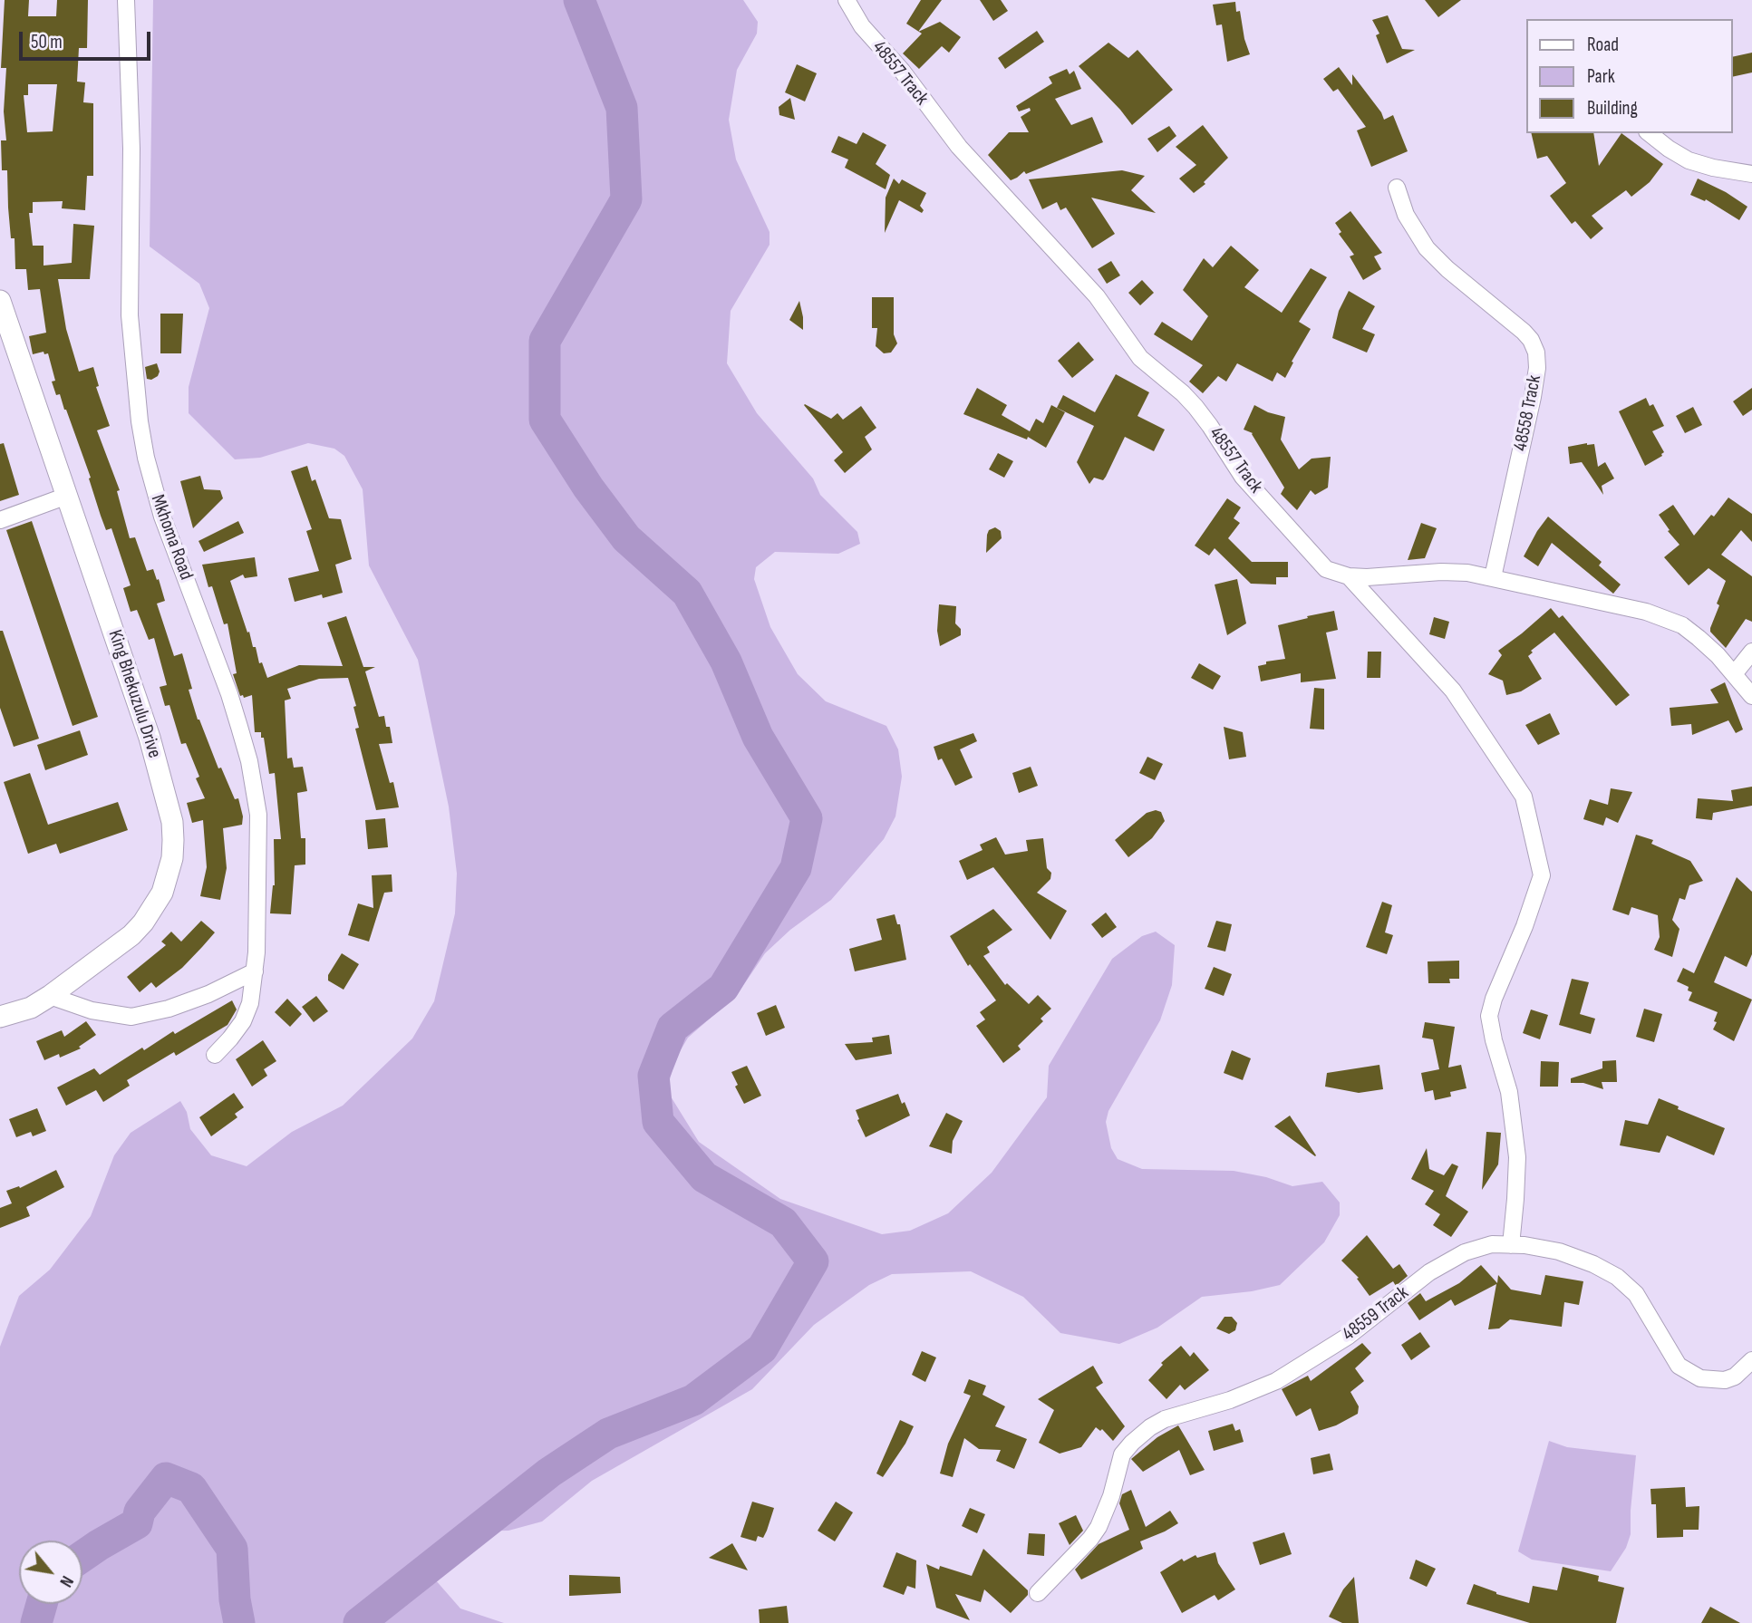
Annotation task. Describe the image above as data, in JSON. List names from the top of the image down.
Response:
{
  "streets": {
    "street": [
      "48557 Track",
      "48558 Track",
      "Mkhoma Road",
      "King Bhekuzulu Drive",
      "48559 Track"
    ]
  },
  "crossings": [
    ["48557 Track", "48558 Track"]
  ],
  "legend": ["Road", "Park", "Building"],
  "scale_bar": "50 m",
  "north": "bottom right"
}
